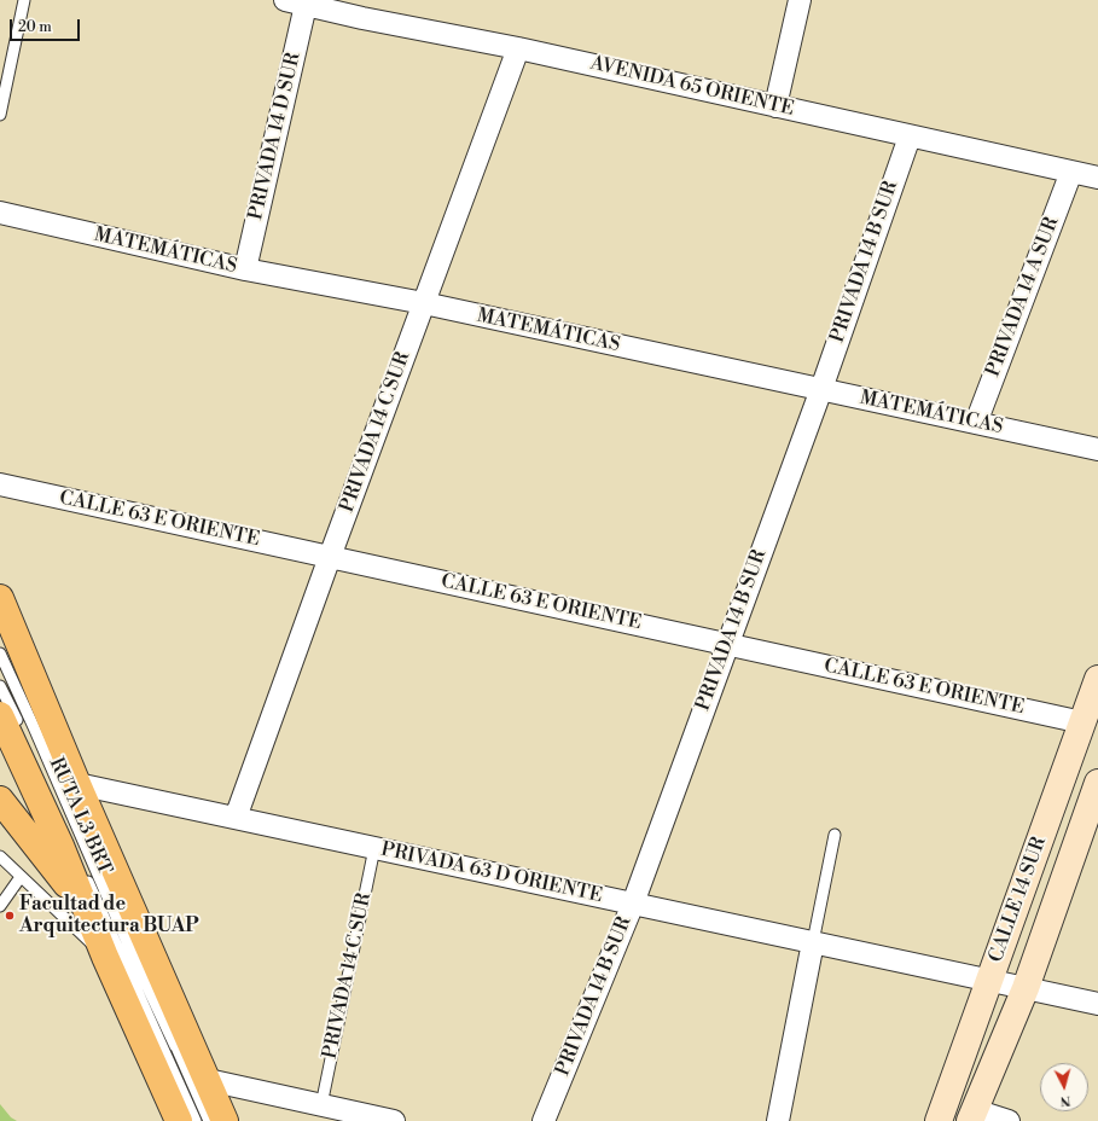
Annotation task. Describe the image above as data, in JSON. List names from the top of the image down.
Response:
{
  "streets": {
    "main road": ["CALLE 14 SUR"],
    "street": [
      "AVENIDA 65 ORIENTE",
      "PRIVADA 14 D SUR",
      "MATEMÁTICAS",
      "PRIVADA 14 B SUR",
      "PRIVADA 14 A SUR",
      "PRIVADA 14 C SUR",
      "CALLE 63 E ORIENTE",
      "PRIVADA 63 D ORIENTE"
    ],
    "lane": ["RUTA L3 BRT"]
  },
  "crossings": [
    ["AVENIDA 65 ORIENTE", "PRIVADA 14 D SUR"],
    ["AVENIDA 65 ORIENTE", "PRIVADA 14 B SUR"],
    ["AVENIDA 65 ORIENTE", "PRIVADA 14 A SUR"],
    ["AVENIDA 65 ORIENTE", "PRIVADA 14 C SUR"],
    ["PRIVADA 14 D SUR", "MATEMÁTICAS"],
    ["MATEMÁTICAS", "PRIVADA 14 B SUR"],
    ["MATEMÁTICAS", "PRIVADA 14 A SUR"],
    ["MATEMÁTICAS", "PRIVADA 14 C SUR"],
    ["PRIVADA 14 B SUR", "CALLE 63 E ORIENTE"],
    ["PRIVADA 14 B SUR", "PRIVADA 63 D ORIENTE"],
    ["PRIVADA 14 C SUR", "CALLE 63 E ORIENTE"],
    ["PRIVADA 14 C SUR", "PRIVADA 63 D ORIENTE"],
    ["CALLE 63 E ORIENTE", "CALLE 14 SUR"],
    ["PRIVADA 63 D ORIENTE", "CALLE 14 SUR"]
  ],
  "places": ["Facultad de Arquitectura BUAP"],
  "scale_bar": "20 m",
  "north": "bottom"
}
